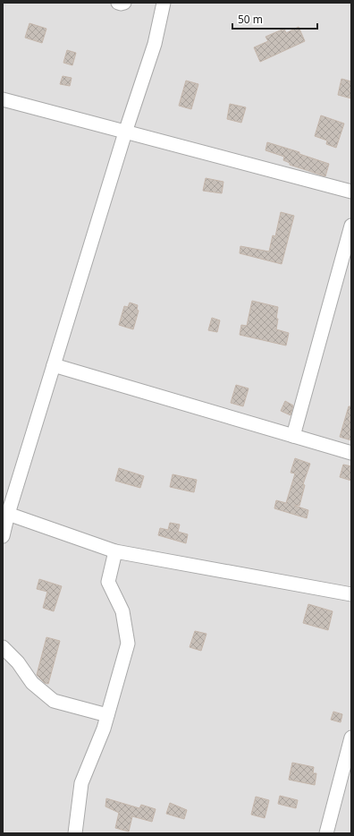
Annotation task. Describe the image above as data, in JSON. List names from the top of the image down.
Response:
{
  "scale_bar": "50 m"
}
